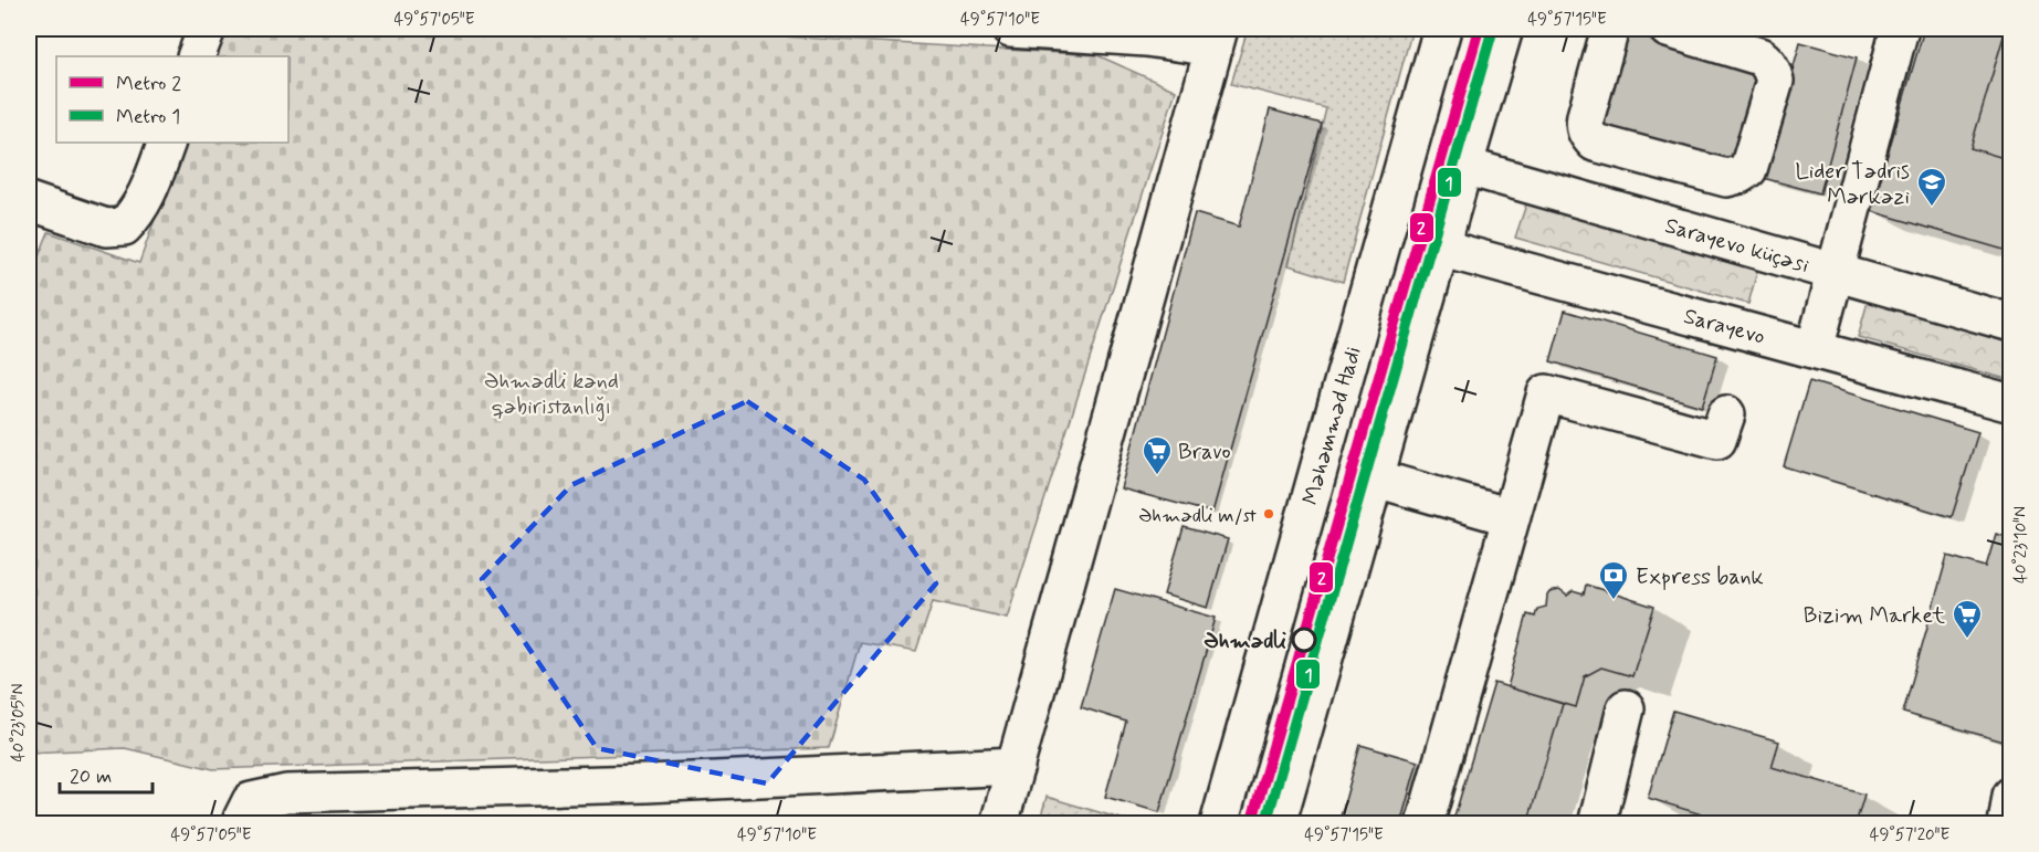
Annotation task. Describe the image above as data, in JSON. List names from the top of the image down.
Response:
{
  "streets": {
    "street": ["Sarayevo küçəsi", "Sarayevo", "Məhəmməd Hadi"]
  },
  "parks": ["Əhmədli kənd qəbiristanlığı"],
  "places": {
    "school or university": ["Lider Tədris Mərkəzi"],
    "supermarket": ["Bravo", "Bizim Market"],
    "other": ["Əhmədli m/st", "Əhmədli"],
    "bank": ["Express bank"]
  },
  "lines": ["metro line 2", "metro line 1"],
  "legend": ["Metro 2", "Metro 1"],
  "scale_bar": "20 m",
  "coordinates": [
    "49°57'05\"E",
    "49°57'10\"E",
    "49°57'15\"E",
    "40°23'10\"N",
    "40°23'05\"N",
    "49°57'20\"E"
  ]
}
